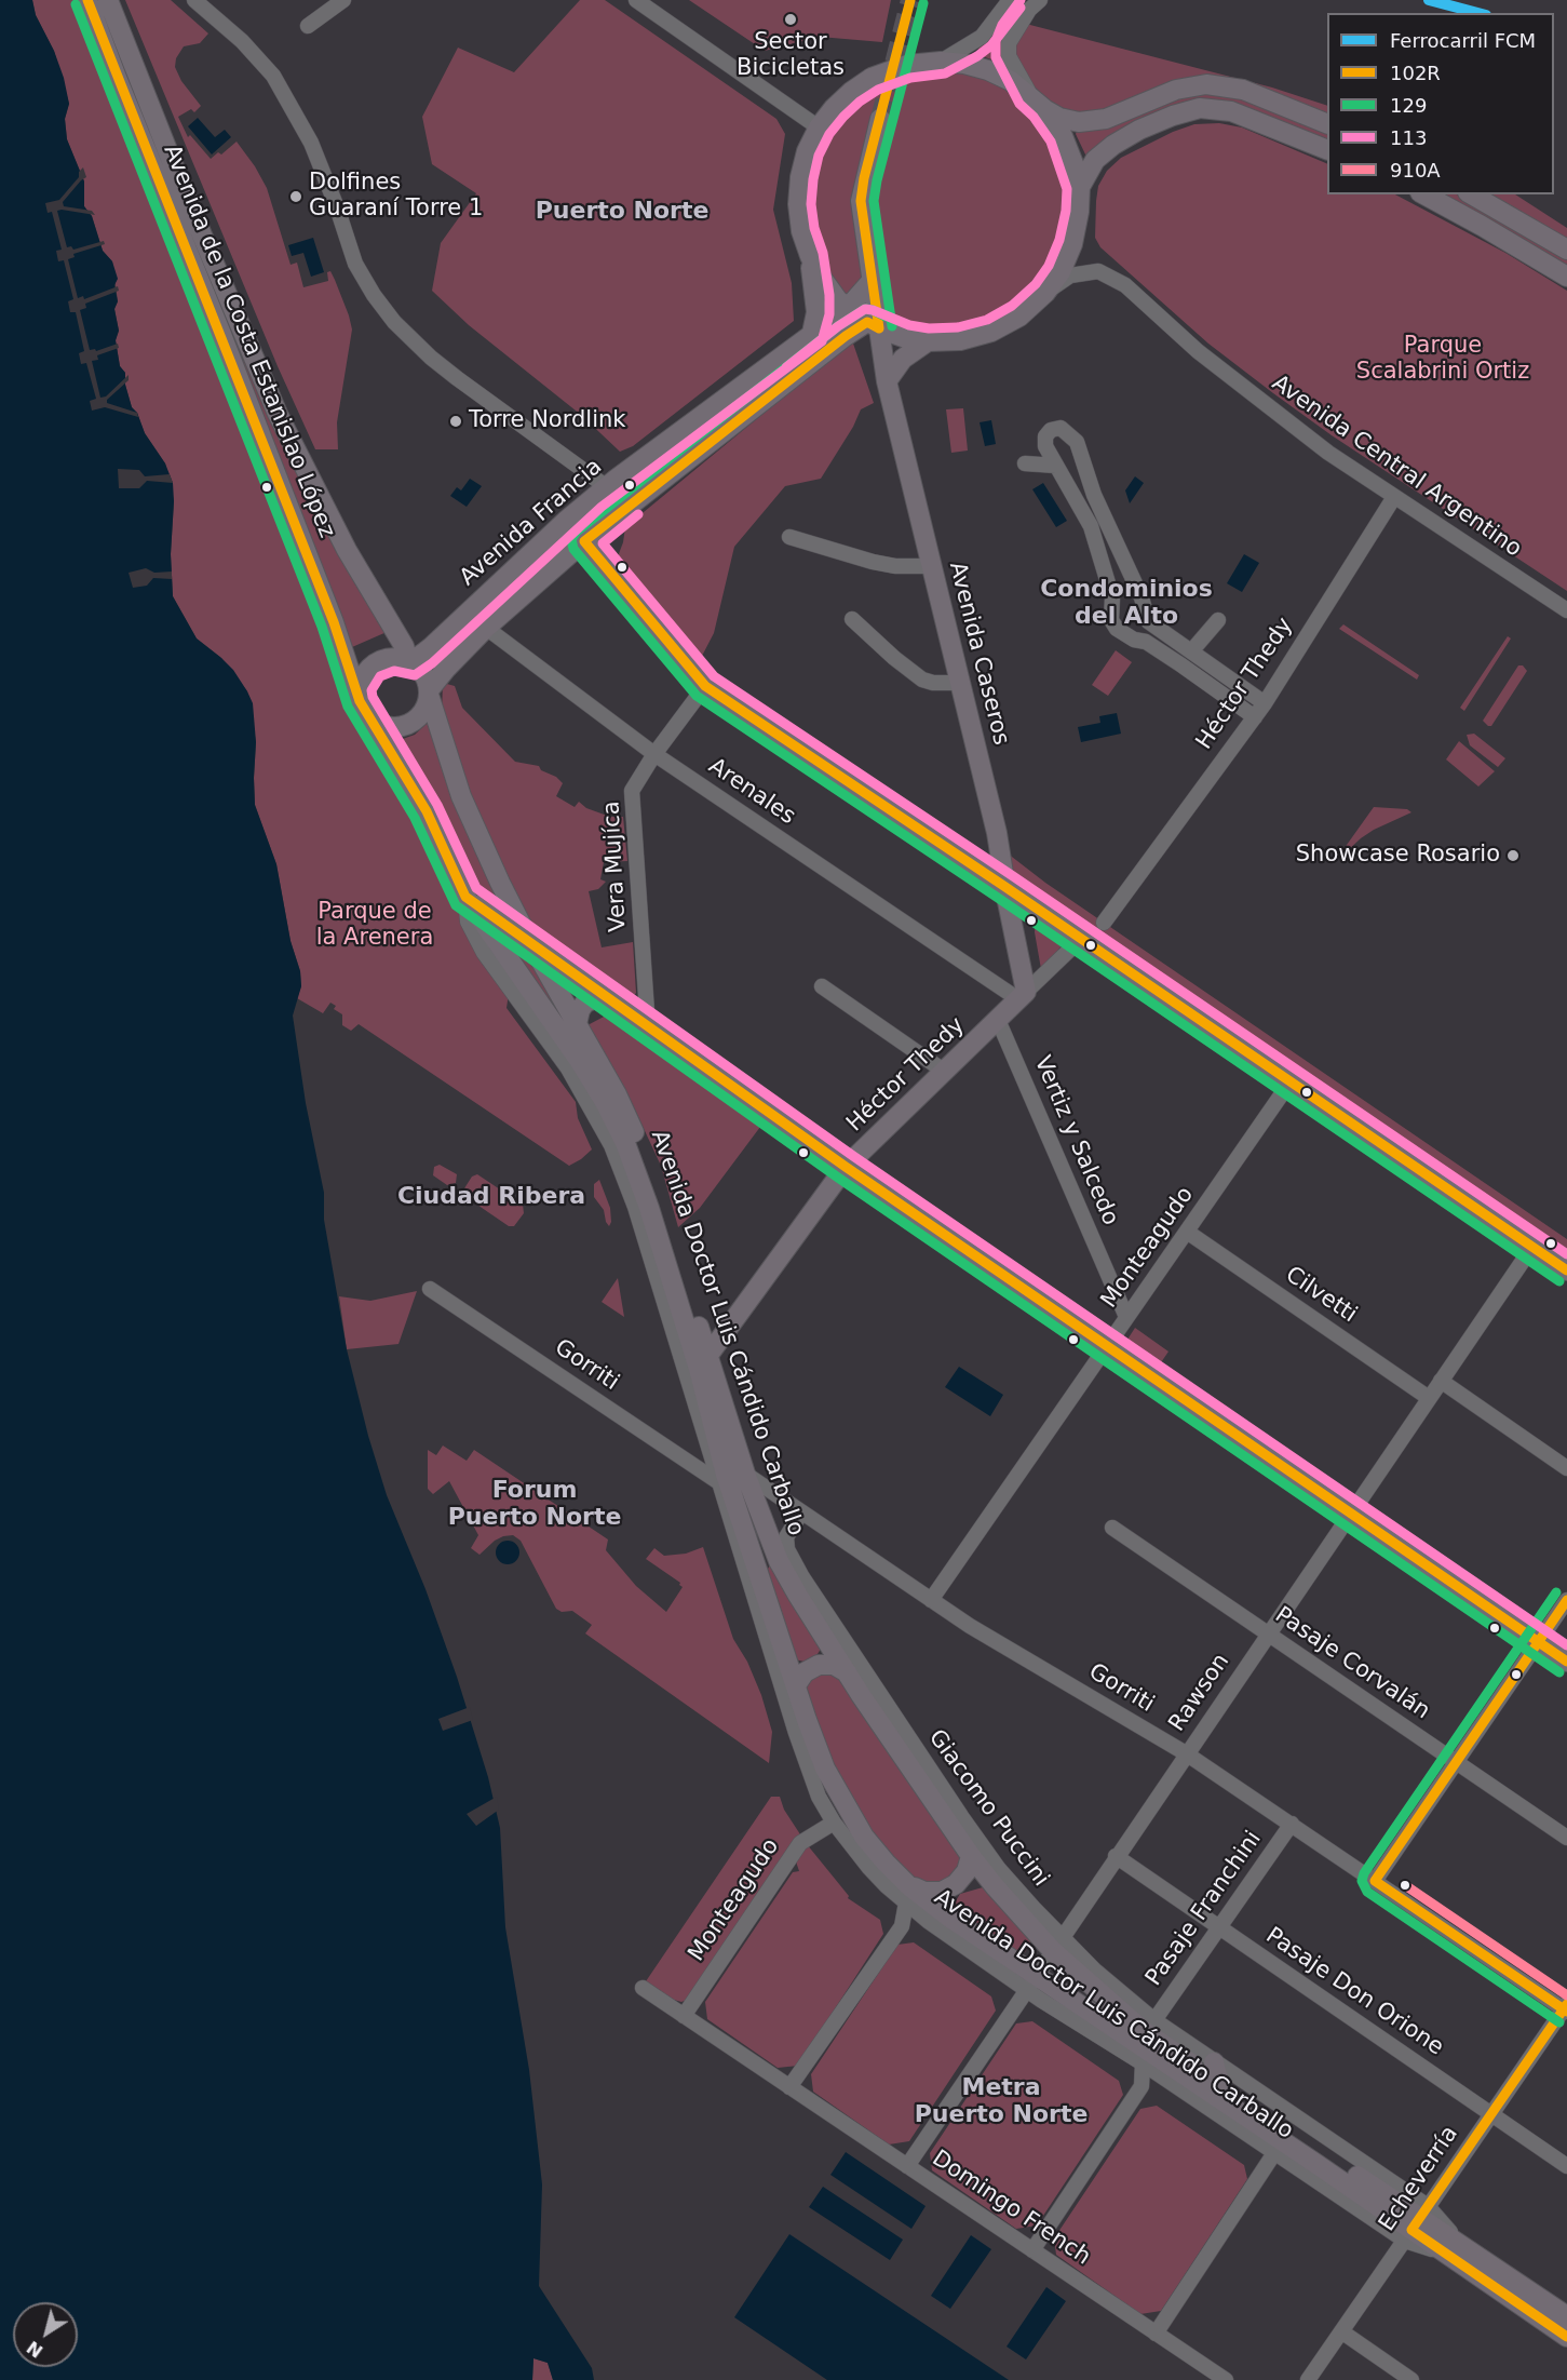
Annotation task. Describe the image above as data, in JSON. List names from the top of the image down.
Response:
{
  "streets": {
    "main road": [
      "Avenida de la Costa Estanislao López",
      "Avenida Francia",
      "Avenida Caseros",
      "Héctor Thedy",
      "Avenida Doctor Luis Cándido Carballo"
    ],
    "street": [
      "Avenida Central Argentino",
      "Arenales",
      "Vera Mujíca",
      "Vertiz y Salcedo",
      "Monteagudo",
      "Cilvetti",
      "Gorriti",
      "Pasaje Corvalán",
      "Rawson",
      "Giacomo Puccini",
      "Pasaje Franchini",
      "Pasaje Don Orione",
      "Echeverría",
      "Domingo French"
    ]
  },
  "crossings": [
    ["Avenida de la Costa Estanislao López", "Avenida Francia"],
    ["Avenida de la Costa Estanislao López", "Avenida Doctor Luis Cándido Carballo"],
    ["Avenida Central Argentino", "Héctor Thedy"],
    ["Avenida Francia", "Avenida Caseros"],
    ["Avenida Francia", "Arenales"],
    ["Avenida Francia", "Avenida Doctor Luis Cándido Carballo"],
    ["Avenida Caseros", "Héctor Thedy"],
    ["Avenida Caseros", "Arenales"],
    ["Héctor Thedy", "Arenales"],
    ["Héctor Thedy", "Vertiz y Salcedo"],
    ["Héctor Thedy", "Avenida Doctor Luis Cándido Carballo"],
    ["Arenales", "Vera Mujíca"],
    ["Vertiz y Salcedo", "Monteagudo"],
    ["Monteagudo", "Cilvetti"],
    ["Monteagudo", "Avenida Doctor Luis Cándido Carballo"],
    ["Monteagudo", "Gorriti"],
    ["Monteagudo", "Domingo French"],
    ["Cilvetti", "Rawson"],
    ["Avenida Doctor Luis Cándido Carballo", "Gorriti"],
    ["Avenida Doctor Luis Cándido Carballo", "Rawson"],
    ["Avenida Doctor Luis Cándido Carballo", "Giacomo Puccini"],
    ["Avenida Doctor Luis Cándido Carballo", "Echeverría"],
    ["Gorriti", "Rawson"],
    ["Gorriti", "Giacomo Puccini"],
    ["Gorriti", "Pasaje Franchini"],
    ["Gorriti", "Echeverría"],
    ["Pasaje Corvalán", "Rawson"],
    ["Rawson", "Pasaje Don Orione"],
    ["Rawson", "Domingo French"],
    ["Pasaje Franchini", "Pasaje Don Orione"],
    ["Pasaje Don Orione", "Echeverría"]
  ],
  "districts": [
    "Puerto Norte",
    "Condominios del Alto",
    "Ciudad Ribera",
    "Forum Puerto Norte",
    "Metra Puerto Norte"
  ],
  "parks": ["Parque Scalabrini Ortiz", "Parque de la Arenera"],
  "places": [
    "Sector Bicicletas",
    "Dolfines Guaraní Torre 1",
    "Torre Nordlink",
    "Showcase Rosario"
  ],
  "lines": [
    "rail line FCM",
    "transit line 102R",
    "transit line 113",
    "transit line 129",
    "transit line 910A"
  ],
  "legend": [
    "Ferrocarril FCM",
    "102R",
    "129",
    "113",
    "910A"
  ],
  "north": "bottom left"
}
